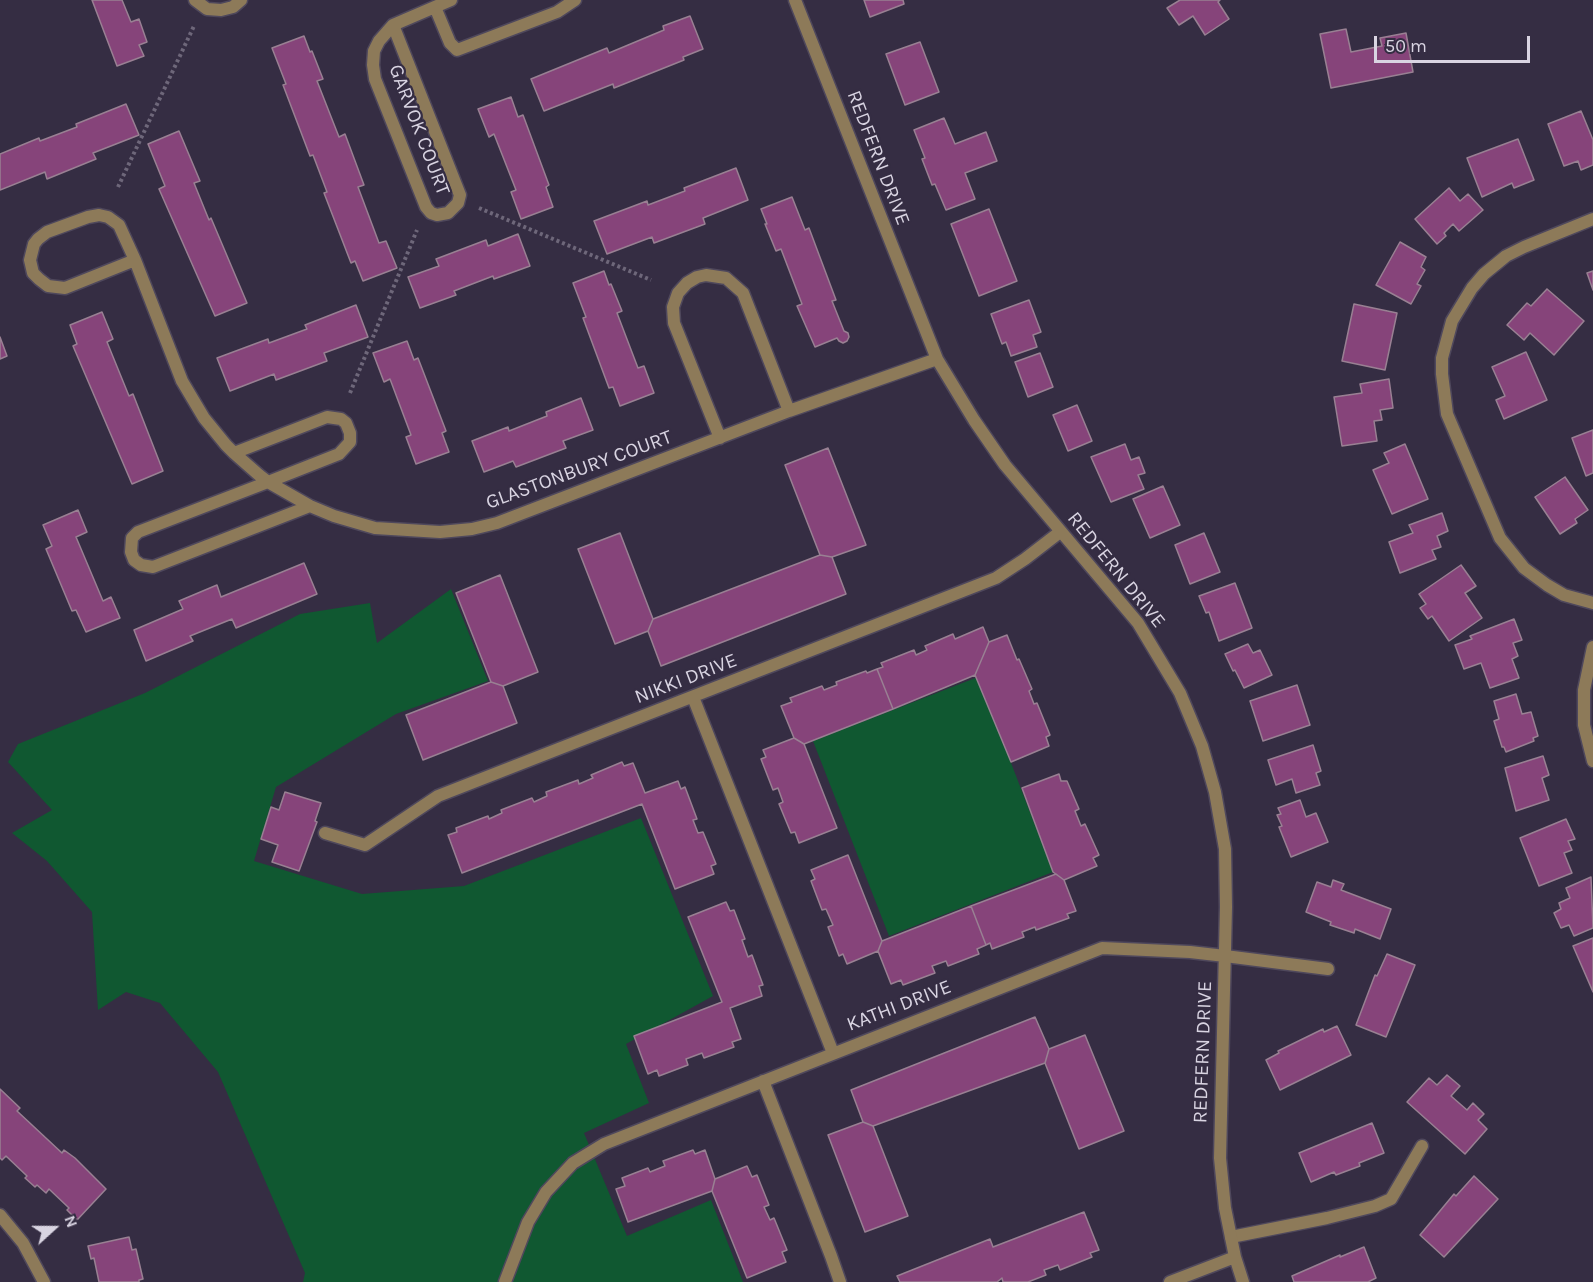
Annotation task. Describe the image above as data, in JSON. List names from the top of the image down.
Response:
{
  "streets": {
    "street": [
      "GARVOK COURT",
      "REDFERN DRIVE",
      "GLASTONBURY COURT",
      "NIKKI DRIVE",
      "KATHI DRIVE"
    ]
  },
  "crossings": [
    ["REDFERN DRIVE", "GLASTONBURY COURT"],
    ["REDFERN DRIVE", "NIKKI DRIVE"],
    ["REDFERN DRIVE", "KATHI DRIVE"]
  ],
  "scale_bar": "50 m",
  "north": "right"
}
